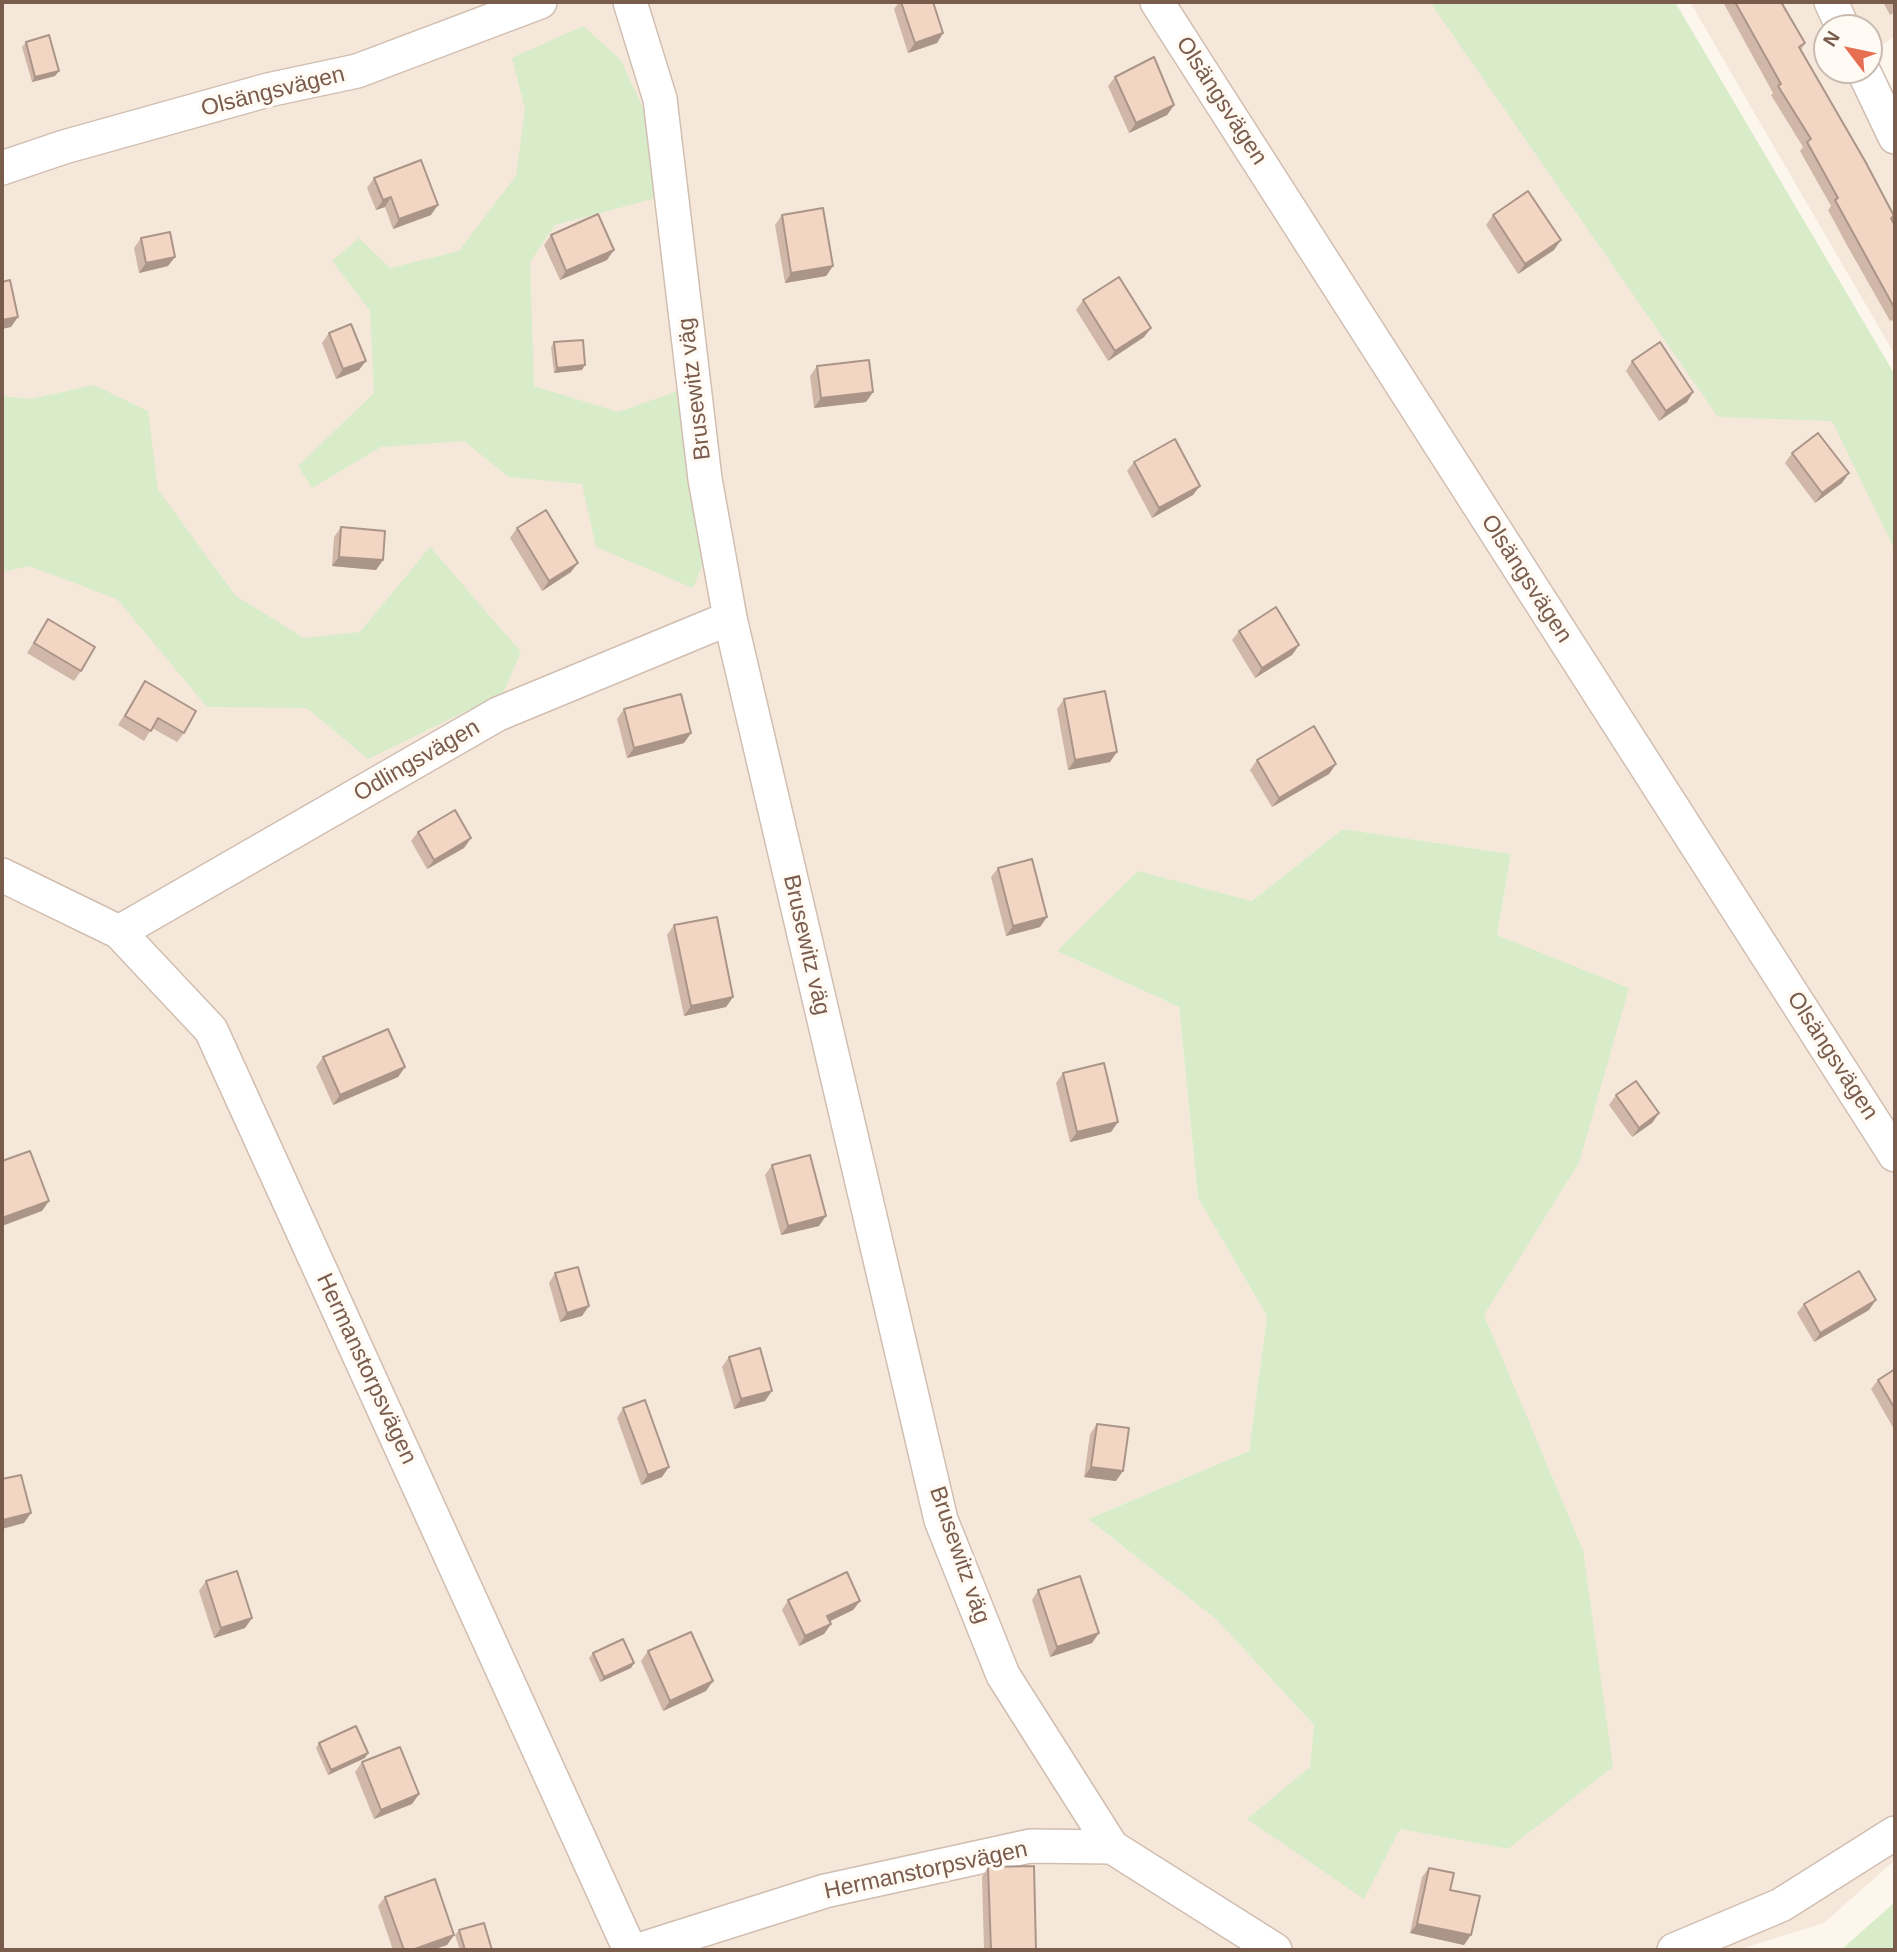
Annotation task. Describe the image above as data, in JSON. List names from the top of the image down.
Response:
{
  "streets": {
    "street": [
      "Olsängsvägen",
      "Brusewitz väg",
      "Odlingsvägen",
      "Hermanstorpsvägen"
    ]
  },
  "crossings": [
    ["Brusewitz väg", "Odlingsvägen"],
    ["Brusewitz väg", "Hermanstorpsvägen"],
    ["Odlingsvägen", "Hermanstorpsvägen"]
  ],
  "north": "top left"
}
